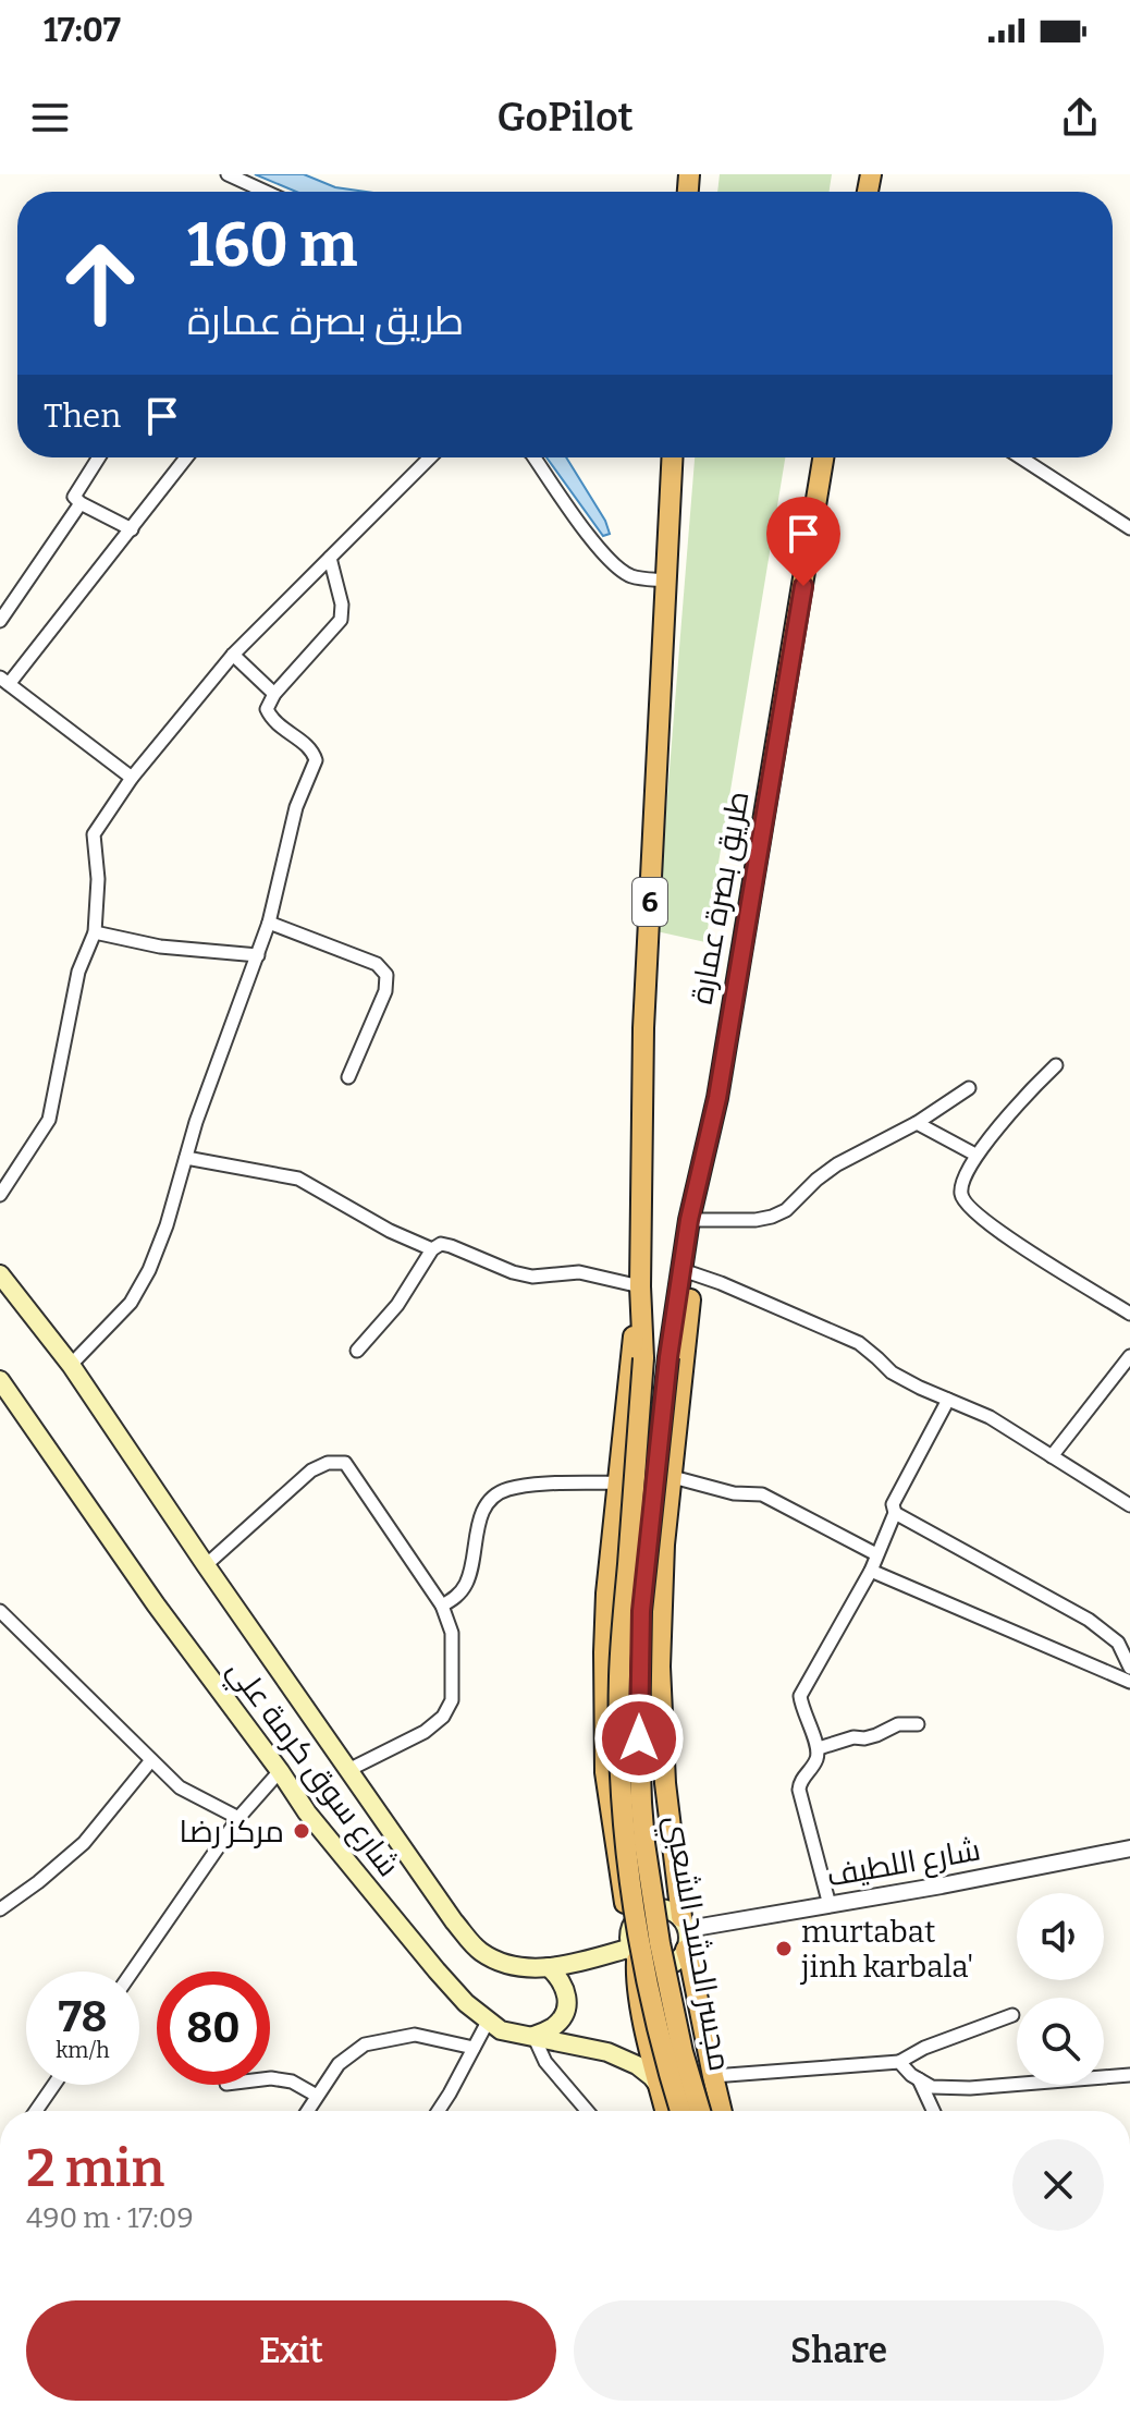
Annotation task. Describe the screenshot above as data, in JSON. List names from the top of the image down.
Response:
{
  "streets": {
    "highway": ["طريق بصرة عمارة", "6", "مجسر الحشد الشعبي"],
    "main road": ["شارع سوق كرمة علي"],
    "street": ["شارع اللطيف"]
  },
  "crossings": [
    ["طريق بصرة عمارة", "مجسر الحشد الشعبي"],
    ["شارع سوق كرمة علي", "شارع اللطيف"]
  ],
  "places": ["مركز رضا", "murtabat jinh karbala'"],
  "page": {
    "status": "17:07",
    "header": "GoPilot",
    "turn": ["160 m", "طريق بصرة عمارة"],
    "then": "Then",
    "speed": "78 km/h",
    "limit": "80",
    "heading": ["2 min", "490 m · 17:09"],
    "buttons": ["Exit", "Share"]
  }
}
